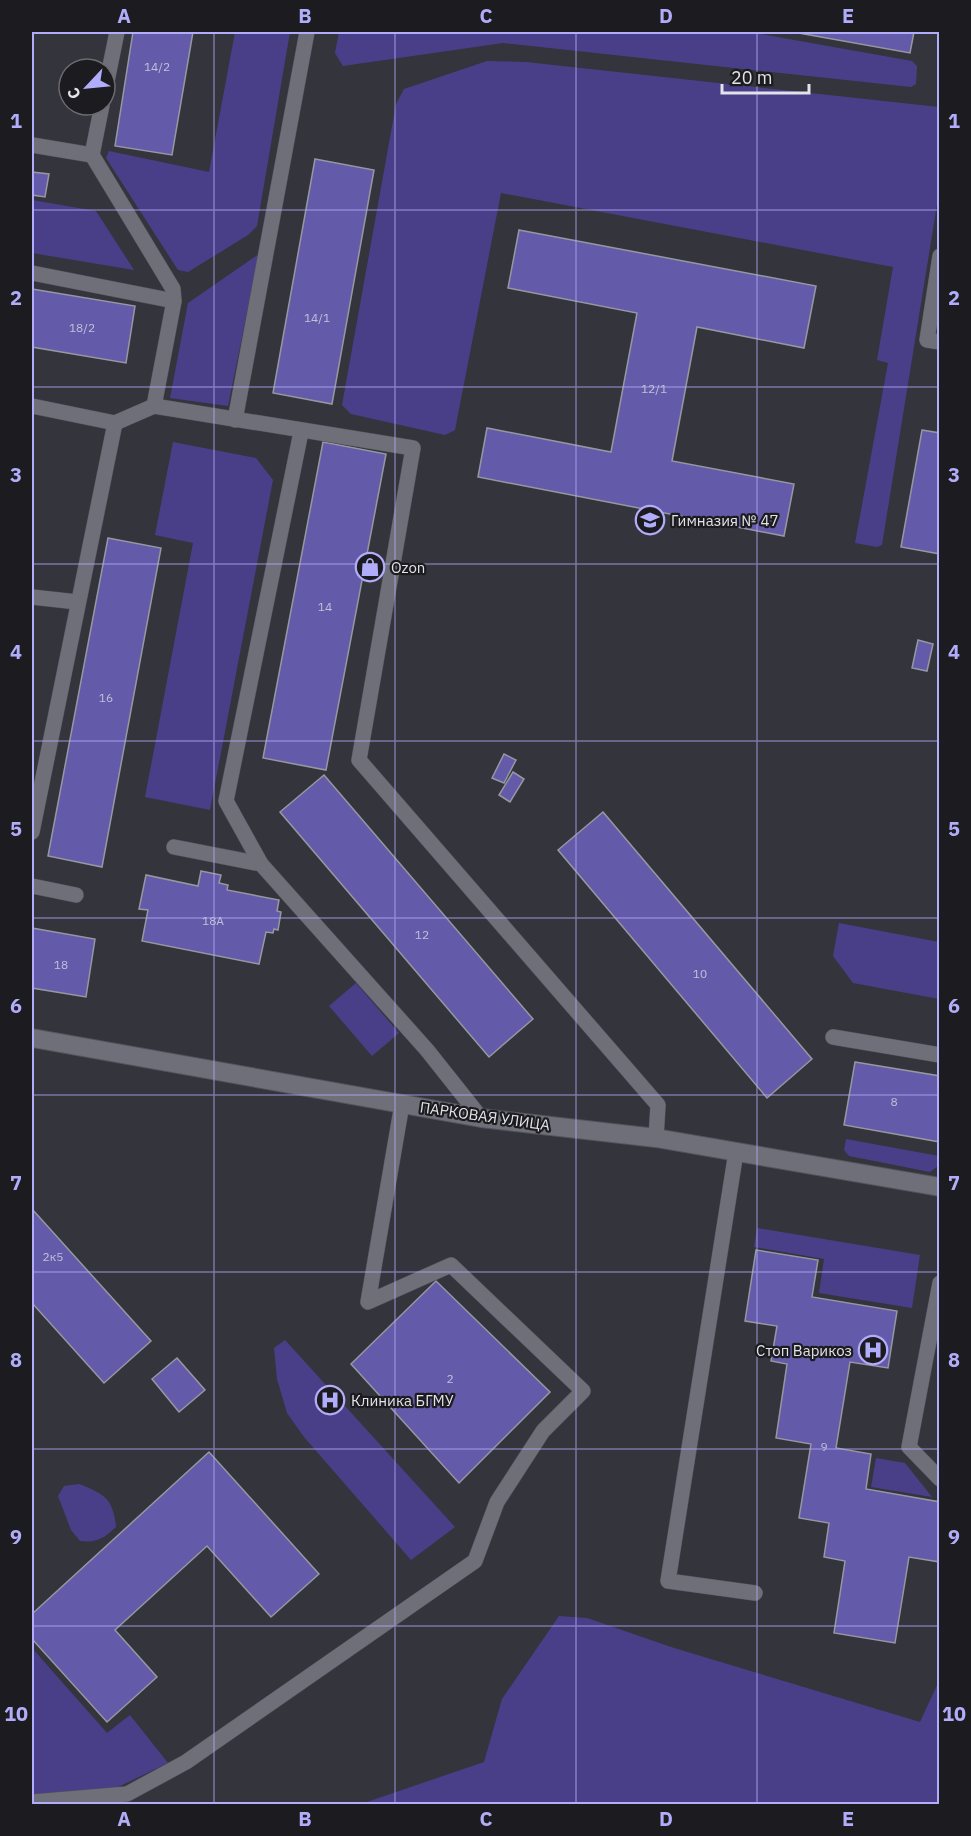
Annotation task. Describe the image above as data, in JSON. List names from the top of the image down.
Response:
{
  "streets": {
    "street": ["ПАРКОВАЯ УЛИЦА"]
  },
  "places": {
    "school or university": ["Гимназия № 47"],
    "shop": ["Ozon"],
    "hospital": ["Стоп Варикоз", "Клиника БГМУ"]
  },
  "house_numbers": [
    "14/2",
    "14/1",
    "18/2",
    "12/1",
    "14",
    "16",
    "18А",
    "12",
    "18",
    "10",
    "8",
    "2к5",
    "2",
    "9"
  ],
  "scale_bar": "20 m",
  "north": "bottom left",
  "grid": {
    "columns": [
      "A",
      "B",
      "C",
      "D",
      "E"
    ],
    "rows": [
      "1",
      "2",
      "3",
      "4",
      "5",
      "6",
      "7",
      "8",
      "9",
      "10"
    ]
  }
}
